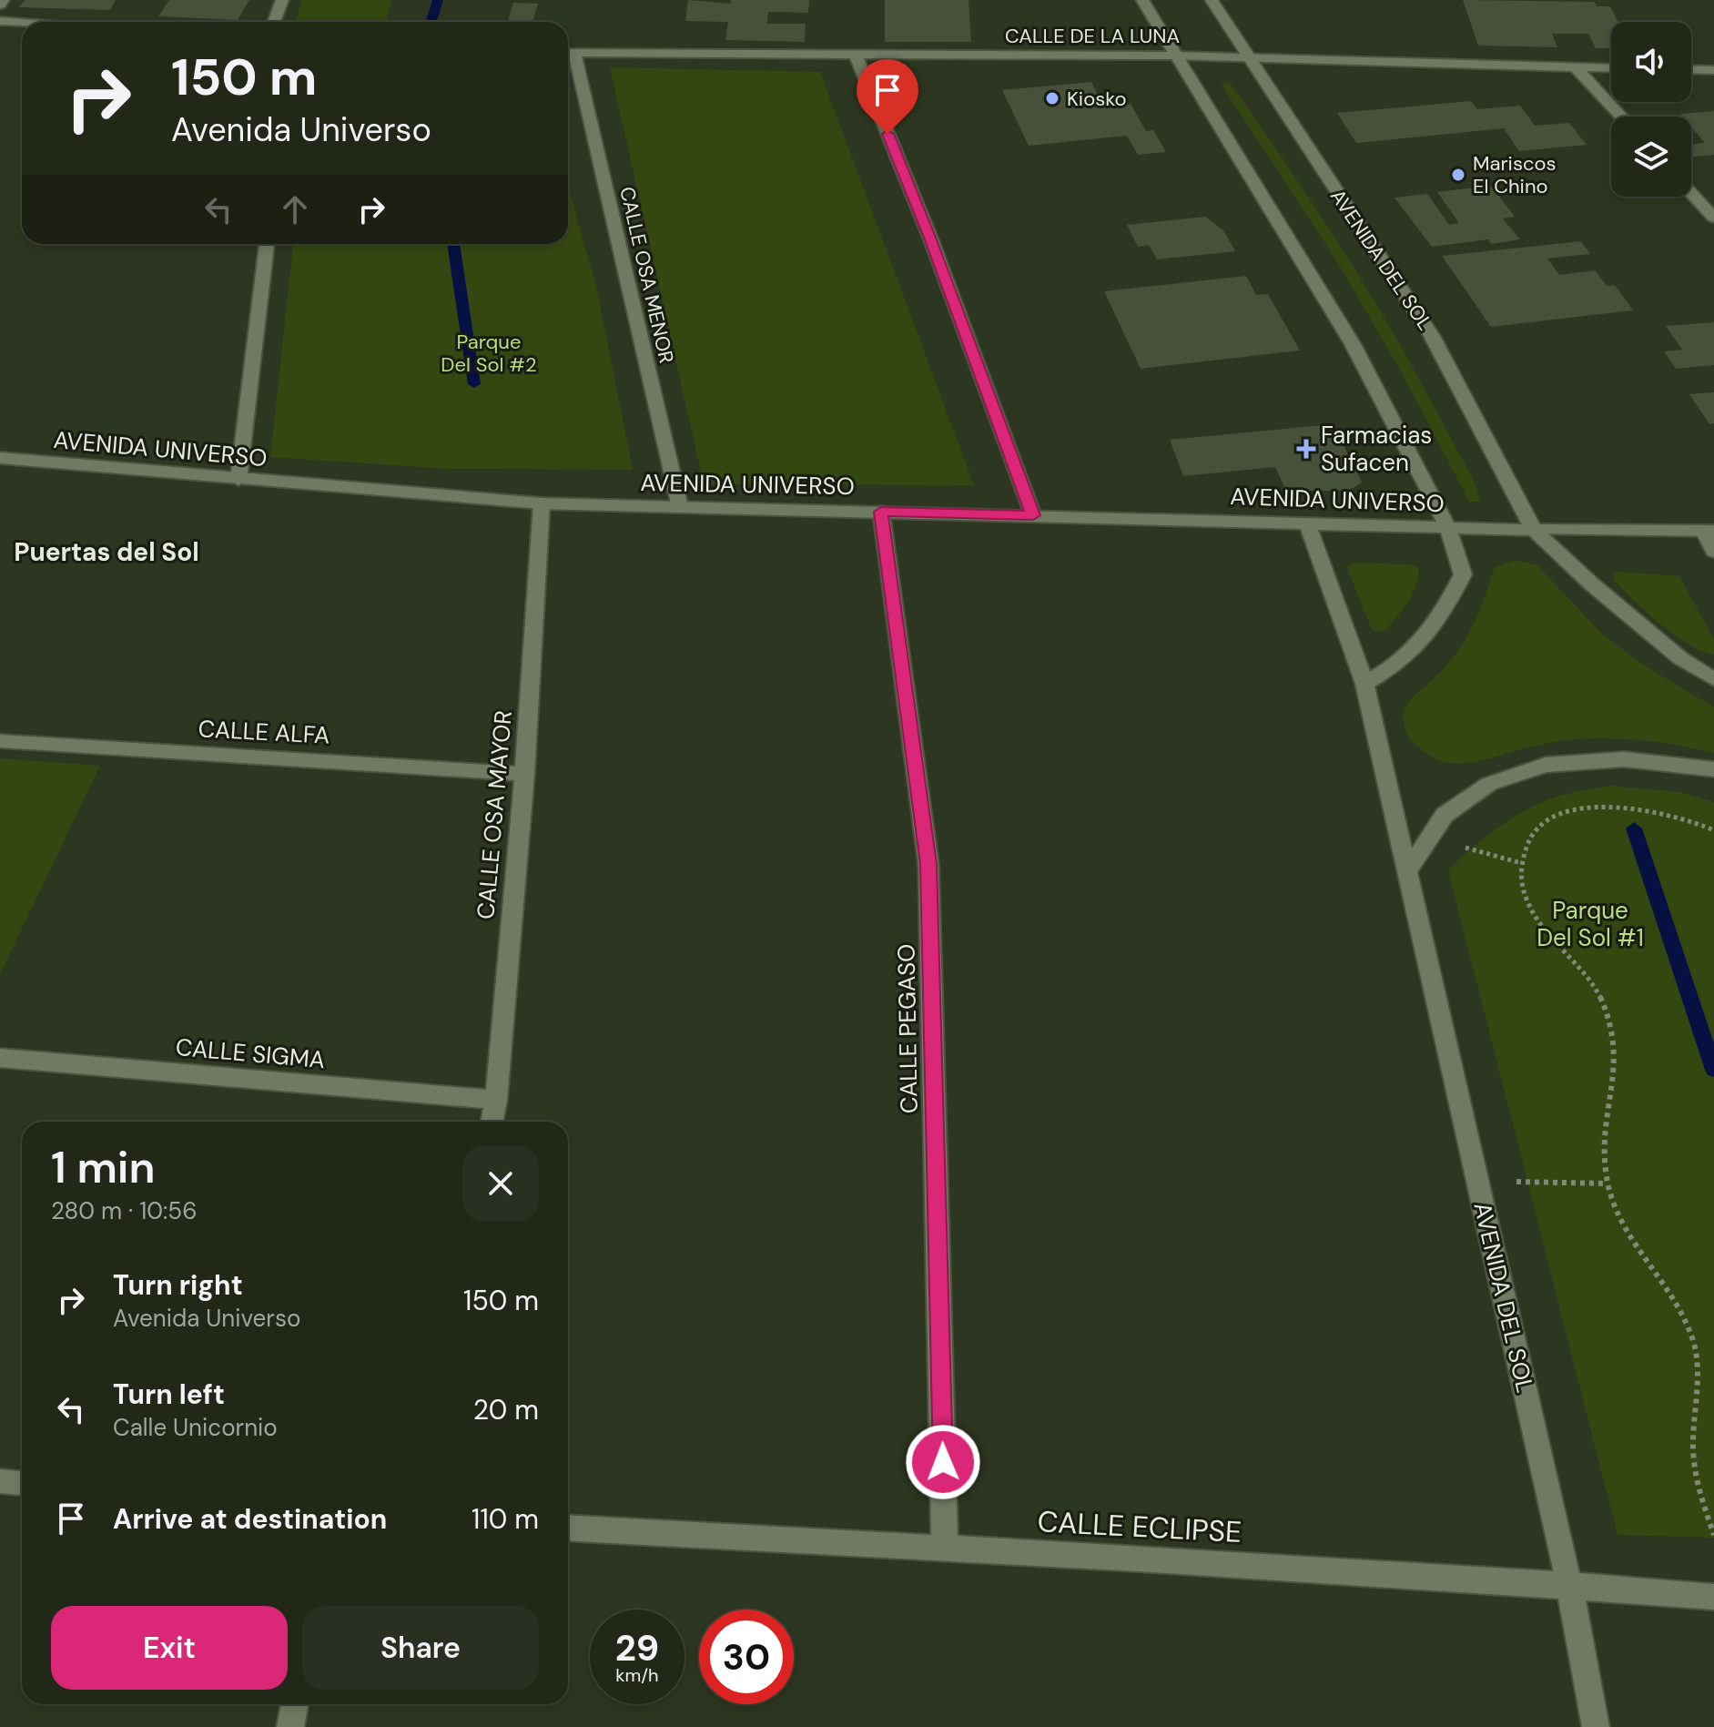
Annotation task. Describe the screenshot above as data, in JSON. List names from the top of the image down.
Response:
{
  "streets": {
    "street": [
      "CALLE DE LA LUNA",
      "AVENIDA DEL SOL",
      "CALLE OSA MENOR",
      "AVENIDA UNIVERSO",
      "CALLE ALFA",
      "CALLE OSA MAYOR",
      "CALLE PEGASO",
      "CALLE SIGMA",
      "CALLE ECLIPSE"
    ]
  },
  "crossings": [
    ["CALLE DE LA LUNA", "AVENIDA DEL SOL"],
    ["CALLE DE LA LUNA", "CALLE OSA MENOR"],
    ["AVENIDA DEL SOL", "AVENIDA UNIVERSO"],
    ["AVENIDA DEL SOL", "CALLE ECLIPSE"],
    ["CALLE OSA MENOR", "AVENIDA UNIVERSO"],
    ["AVENIDA UNIVERSO", "CALLE OSA MAYOR"],
    ["AVENIDA UNIVERSO", "CALLE PEGASO"],
    ["CALLE ALFA", "CALLE OSA MAYOR"],
    ["CALLE OSA MAYOR", "CALLE SIGMA"],
    ["CALLE PEGASO", "CALLE ECLIPSE"]
  ],
  "districts": ["Puertas del Sol"],
  "parks": ["Parque Del Sol #2", "Parque Del Sol #1"],
  "places": {
    "other": ["Kiosko", "Mariscos El Chino"],
    "health": ["Farmacias Sufacen"]
  },
  "page": {
    "turn": ["150 m", "Avenida Universo"],
    "heading": ["1 min", "280 m · 10:56"],
    "list": [
      {
        "name": "Turn right",
        "note": "Avenida Universo",
        "value": "150 m"
      },
      {
        "name": "Turn left",
        "note": "Calle Unicornio",
        "value": "20 m"
      },
      {
        "name": "Arrive at destination",
        "value": "110 m"
      }
    ],
    "buttons": ["Exit", "Share"],
    "speed": "29 km/h",
    "limit": "30"
  }
}
